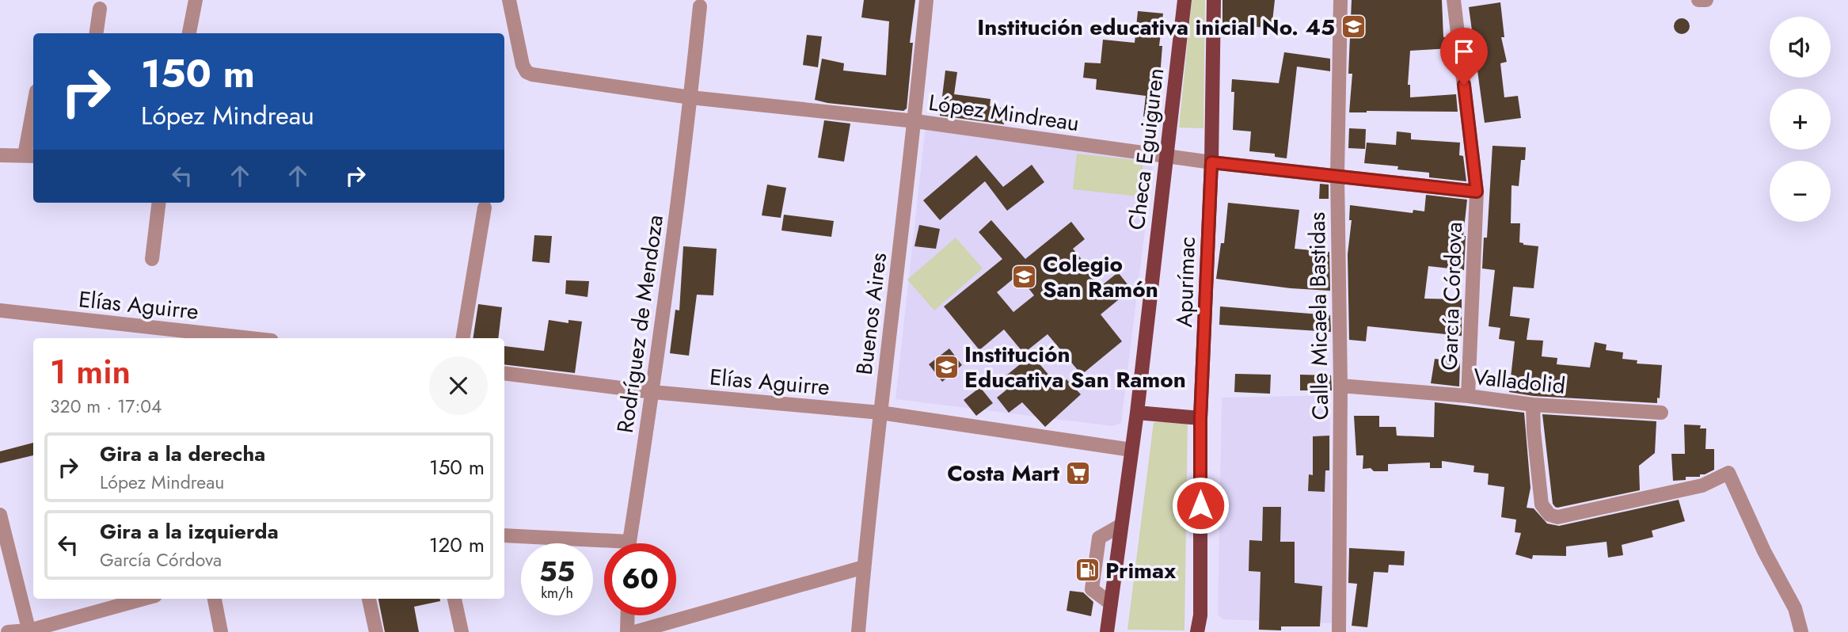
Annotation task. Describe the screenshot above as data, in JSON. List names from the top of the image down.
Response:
{
  "streets": {
    "main road": ["Checa Eguiguren", "Apurímac"],
    "street": [
      "López Mindreau",
      "García Córdova",
      "Elías Aguirre",
      "Buenos Aires",
      "Calle Micaela Bastidas",
      "Rodríguez de Mendoza",
      "Valladolid"
    ]
  },
  "crossings": [
    ["López Mindreau", "Checa Eguiguren"],
    ["López Mindreau", "Apurímac"],
    ["López Mindreau", "García Córdova"],
    ["López Mindreau", "Buenos Aires"],
    ["López Mindreau", "Calle Micaela Bastidas"],
    ["López Mindreau", "Rodríguez de Mendoza"],
    ["Checa Eguiguren", "Elías Aguirre"],
    ["García Córdova", "Valladolid"],
    ["Elías Aguirre", "Buenos Aires"],
    ["Elías Aguirre", "Rodríguez de Mendoza"],
    ["Calle Micaela Bastidas", "Valladolid"]
  ],
  "places": {
    "school or university": ["Institución educativa inicial No. 45", "Colegio San Ramón", "Institución Educativa San Ramon"],
    "supermarket": ["Costa Mart"],
    "fuel station": ["Primax"]
  },
  "page": {
    "map_buttons": ["+", "−"],
    "turn": ["150 m", "López Mindreau"],
    "heading": ["1 min", "320 m · 17:04"],
    "list": [
      {
        "name": "Gira a la derecha",
        "note": "López Mindreau",
        "value": "150 m"
      },
      {
        "name": "Gira a la izquierda",
        "note": "García Córdova",
        "value": "120 m"
      }
    ],
    "speed": "55 km/h",
    "limit": "60"
  }
}
